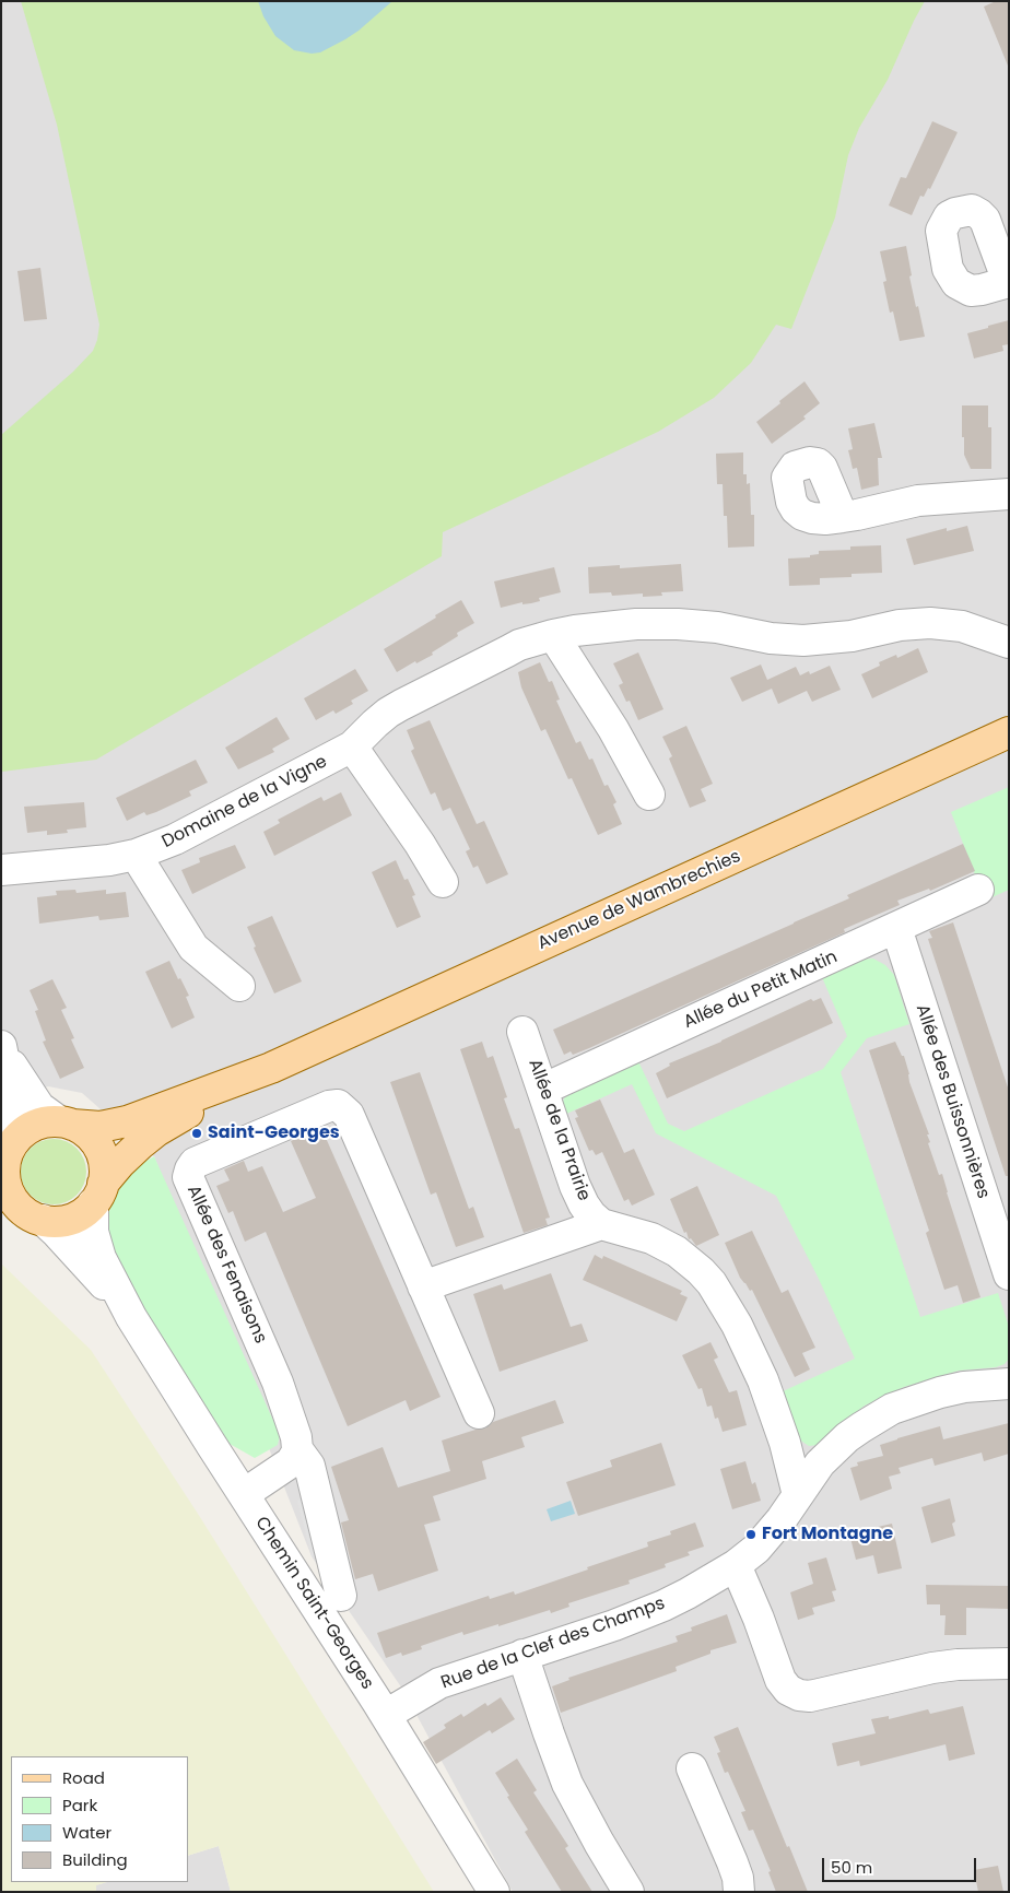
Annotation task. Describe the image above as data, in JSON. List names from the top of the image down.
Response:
{
  "streets": {
    "main road": ["Avenue de Wambrechies"],
    "street": [
      "Domaine de la Vigne",
      "Allée du Petit Matin",
      "Allée des Buissonnières",
      "Allée de la Prairie",
      "Allée des Fenaisons",
      "Chemin Saint-Georges",
      "Rue de la Clef des Champs"
    ]
  },
  "crossings": [
    ["Avenue de Wambrechies", "Chemin Saint-Georges"],
    ["Allée du Petit Matin", "Allée des Buissonnières"],
    ["Allée du Petit Matin", "Allée de la Prairie"],
    ["Allée des Fenaisons", "Chemin Saint-Georges"],
    ["Chemin Saint-Georges", "Rue de la Clef des Champs"]
  ],
  "places": ["Saint-Georges", "Fort Montagne"],
  "legend": [
    "Road",
    "Park",
    "Water",
    "Building"
  ],
  "scale_bar": "50 m"
}
